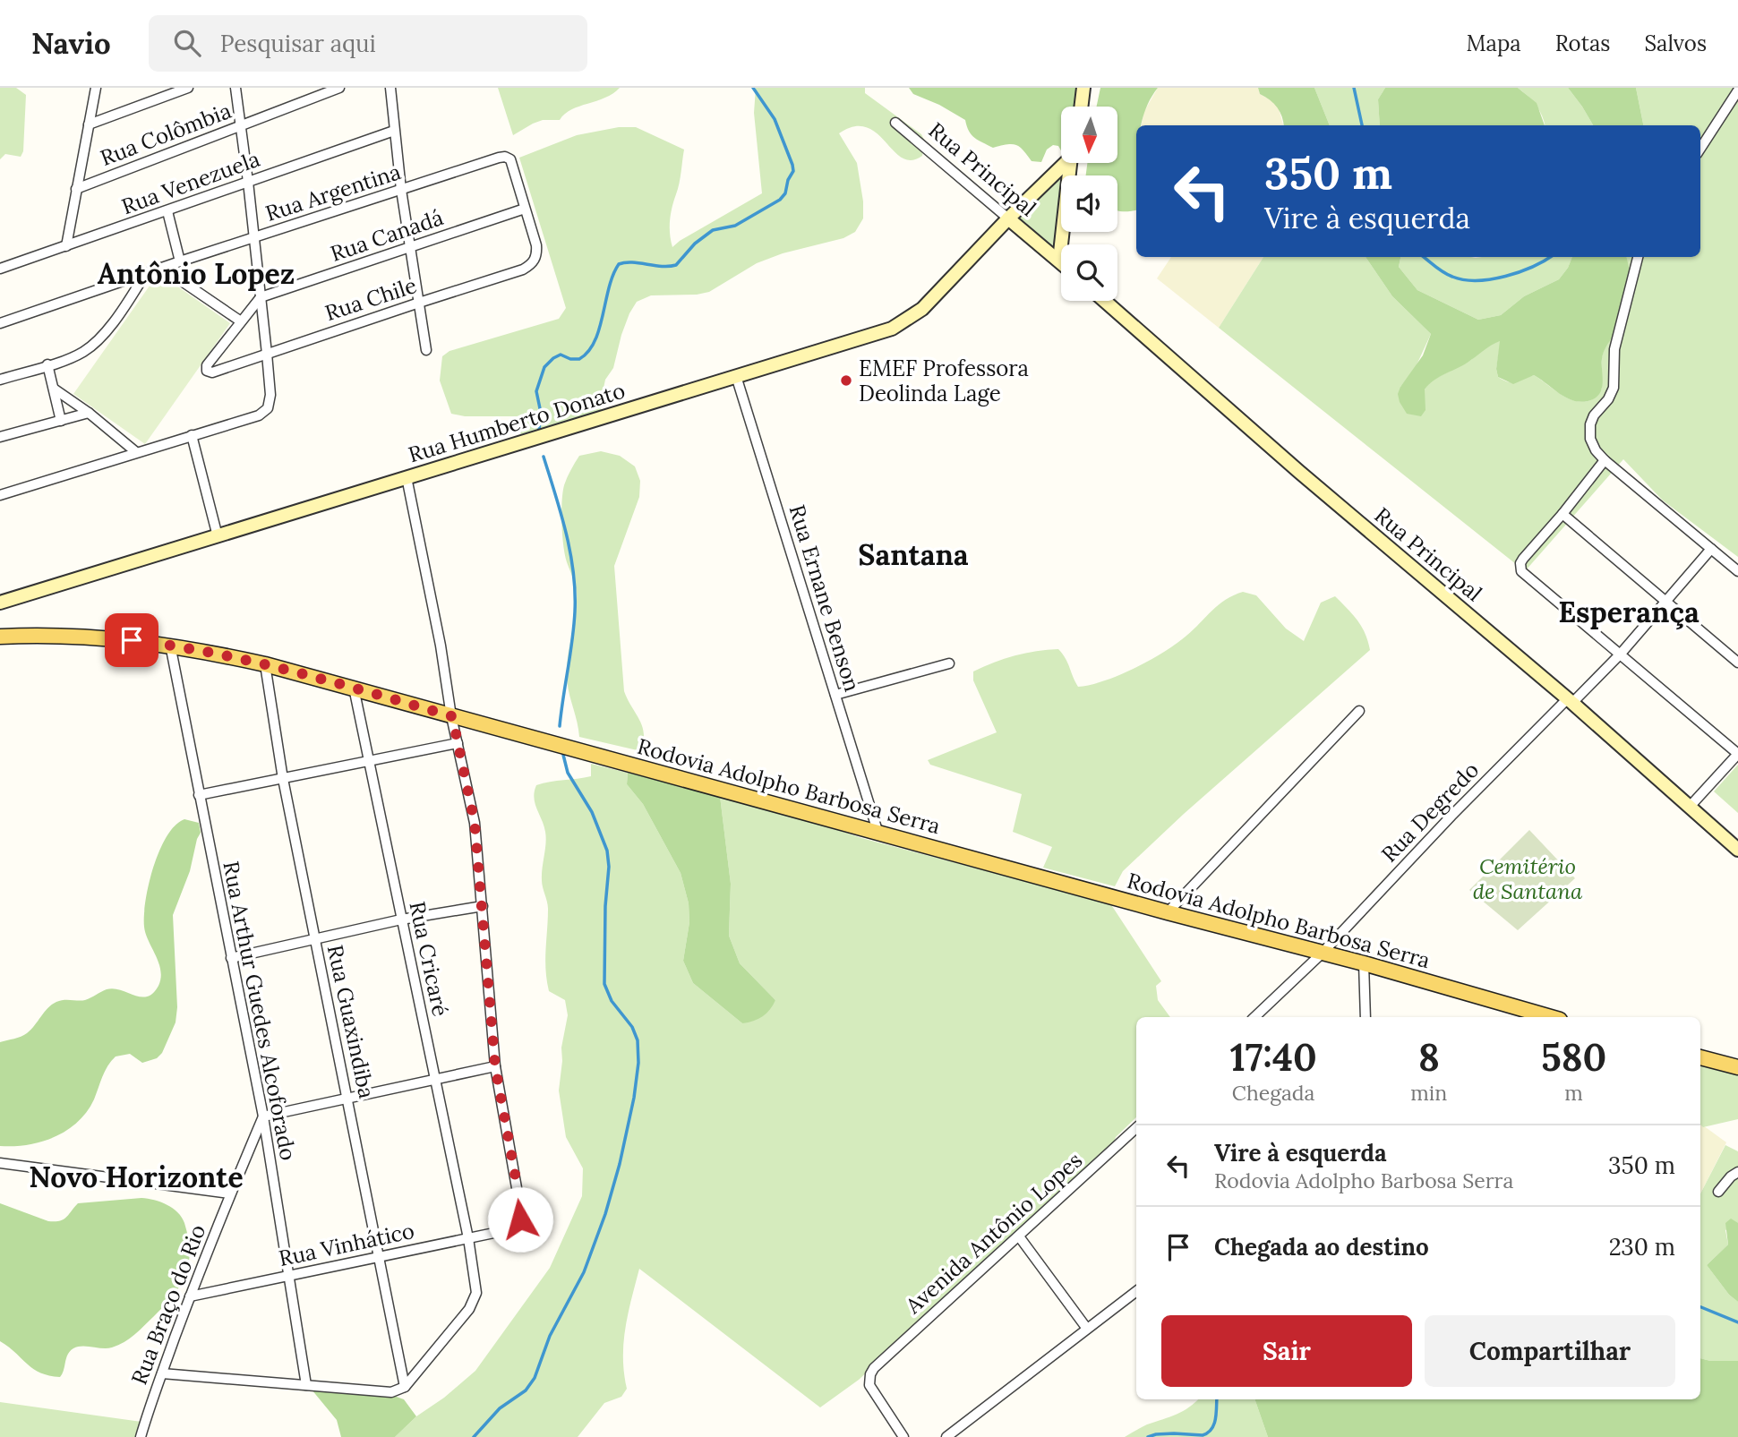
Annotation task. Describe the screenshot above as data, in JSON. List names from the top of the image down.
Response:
{
  "streets": {
    "main road": ["Rua Principal", "Rua Humberto Donato", "Rodovia Adolpho Barbosa Serra"],
    "street": [
      "Rua Colômbia",
      "Rua Venezuela",
      "Rua Argentina",
      "Rua Canadá",
      "Rua Chile",
      "Rua Ernane Benson",
      "Rua Degredo",
      "Rua Cricaré",
      "Rua Arthur Guedes Alcoforado",
      "Rua Guaxindiba",
      "Avenida Antônio Lopes",
      "Rua Vinhático",
      "Rua Braço do Rio"
    ]
  },
  "crossings": [
    ["Rua Principal", "Rua Humberto Donato"],
    ["Rua Principal", "Rua Degredo"],
    ["Rua Argentina", "Rua Canadá"],
    ["Rua Argentina", "Rua Chile"],
    ["Rua Canadá", "Rua Chile"],
    ["Rua Humberto Donato", "Rua Ernane Benson"],
    ["Rua Ernane Benson", "Rodovia Adolpho Barbosa Serra"],
    ["Rodovia Adolpho Barbosa Serra", "Rua Degredo"],
    ["Rodovia Adolpho Barbosa Serra", "Rua Cricaré"],
    ["Rodovia Adolpho Barbosa Serra", "Rua Arthur Guedes Alcoforado"],
    ["Rodovia Adolpho Barbosa Serra", "Rua Guaxindiba"],
    ["Rua Cricaré", "Rua Guaxindiba"],
    ["Rua Cricaré", "Rua Vinhático"],
    ["Rua Arthur Guedes Alcoforado", "Rua Vinhático"],
    ["Rua Arthur Guedes Alcoforado", "Rua Braço do Rio"],
    ["Rua Guaxindiba", "Rua Vinhático"],
    ["Rua Vinhático", "Rua Braço do Rio"]
  ],
  "districts": [
    "Antônio Lopez",
    "Santana",
    "Esperança",
    "Novo Horizonte"
  ],
  "parks": ["Cemitério de Santana"],
  "places": ["EMEF Professora Deolinda Lage"],
  "north": "bottom",
  "page": {
    "header": "Navio",
    "search": "Pesquisar aqui",
    "nav": ["Mapa", "Rotas", "Salvos"],
    "turn": ["350 m", "Vire à esquerda"],
    "eta": [
      "17:40",
      "Chegada",
      "8",
      "min",
      "580",
      "m"
    ],
    "list": [
      {
        "name": "Vire à esquerda",
        "note": "Rodovia Adolpho Barbosa Serra",
        "value": "350 m"
      },
      {
        "name": "Chegada ao destino",
        "value": "230 m"
      }
    ],
    "buttons": ["Sair", "Compartilhar"]
  }
}
